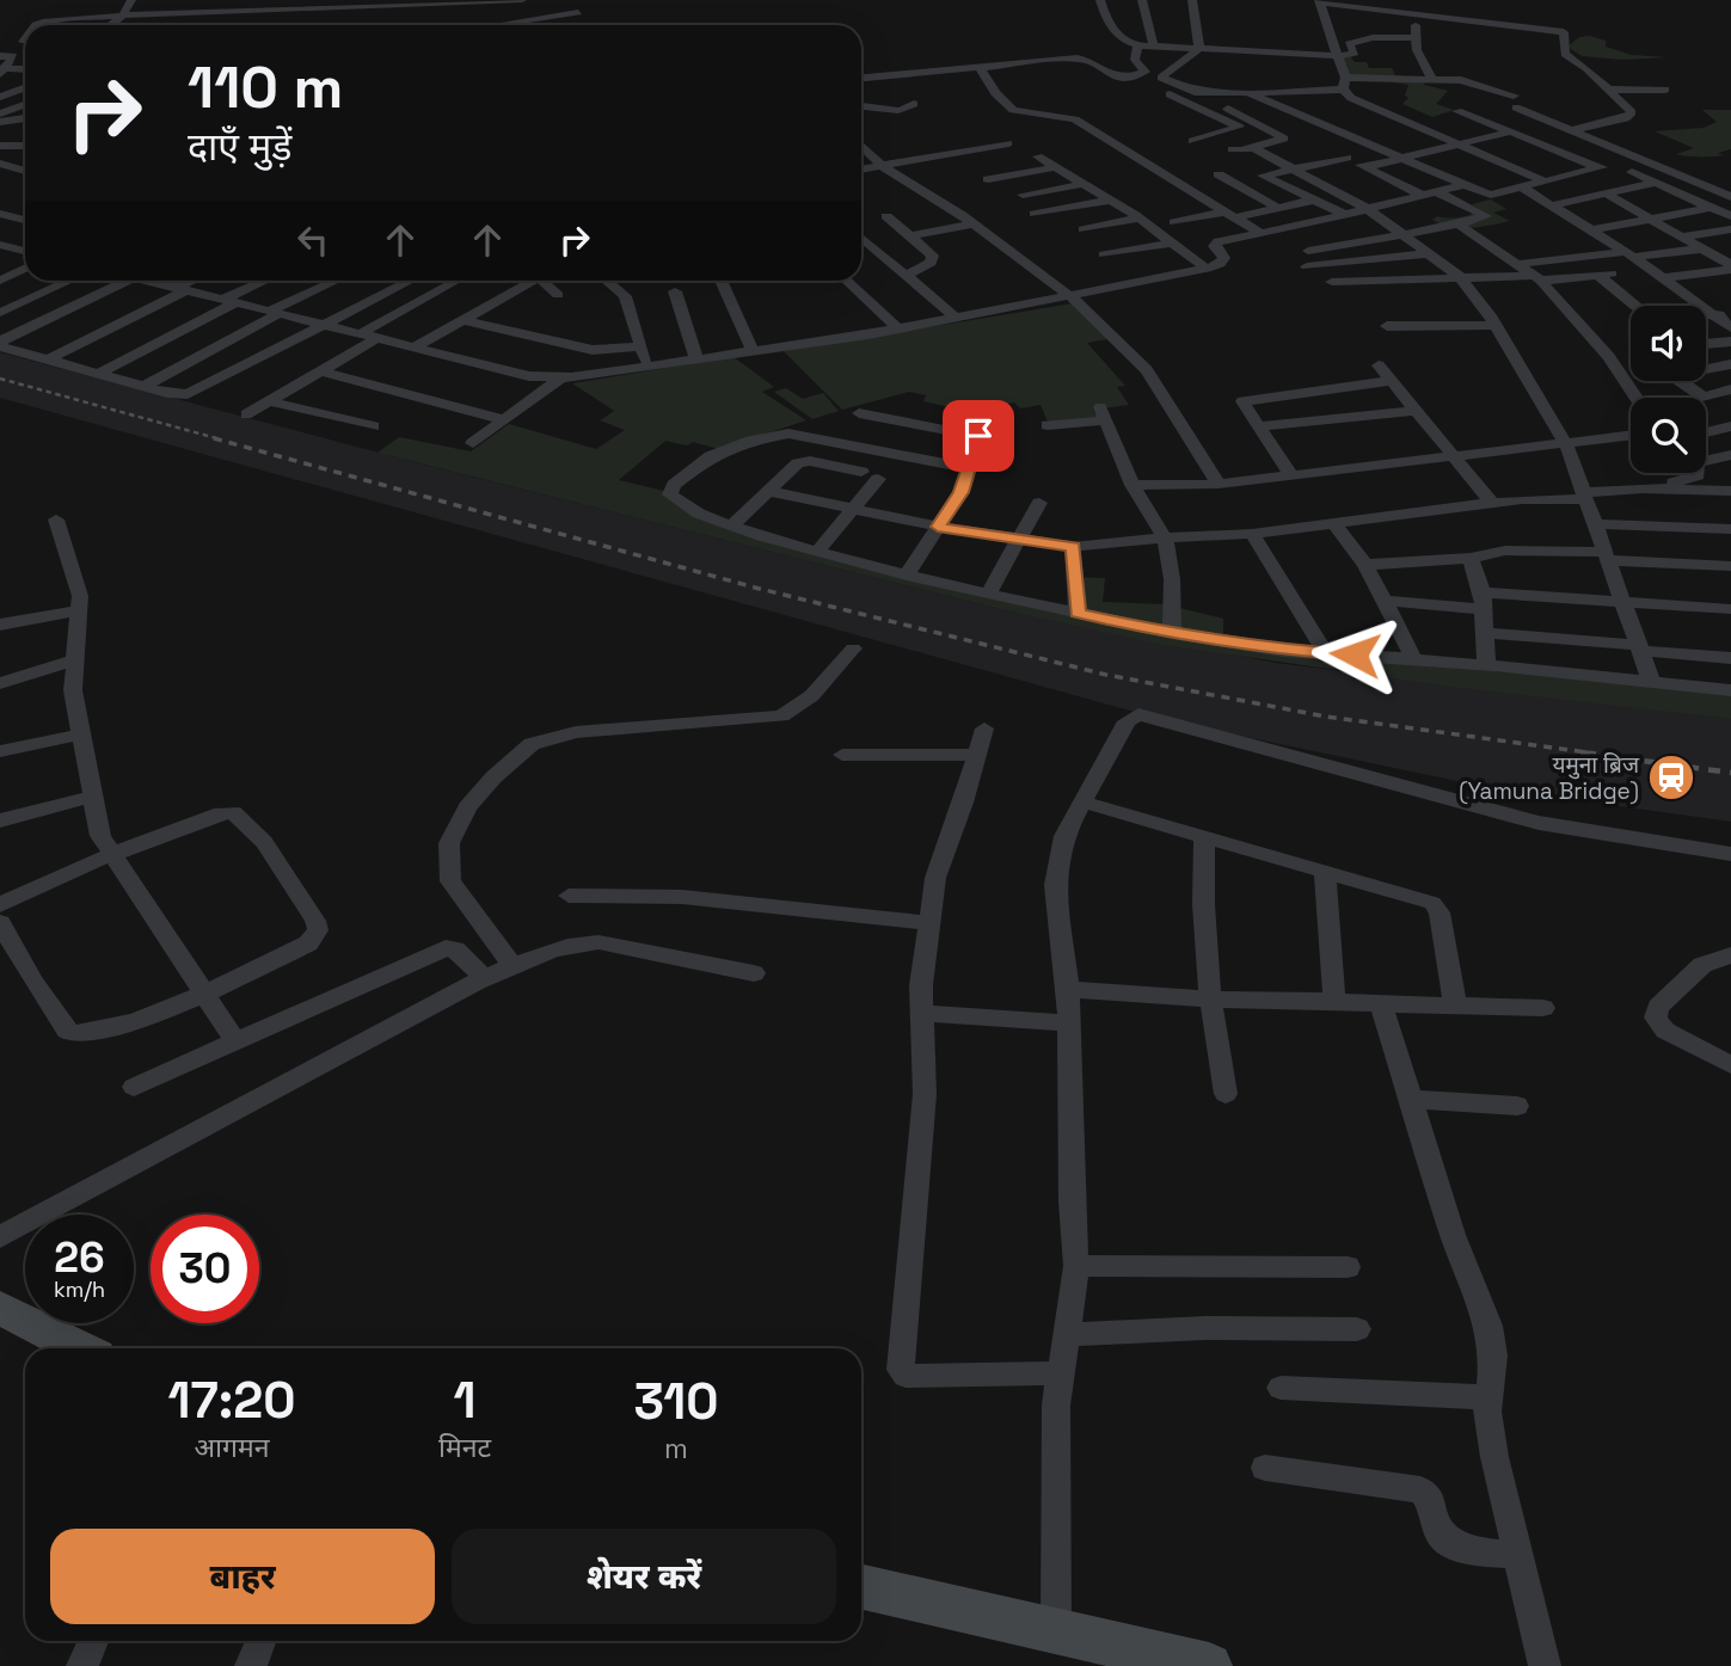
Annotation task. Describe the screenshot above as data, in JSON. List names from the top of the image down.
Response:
{
  "places": {
    "station": ["यमुना ब्रिज (Yamuna Bridge)"]
  },
  "page": {
    "turn": ["110 m", "दाएँ मुड़ें"],
    "speed": "26 km/h",
    "limit": "30",
    "eta": [
      "17:20",
      "आगमन",
      "1",
      "मिनट",
      "310",
      "m"
    ],
    "buttons": ["बाहर", "शेयर करें"]
  }
}
